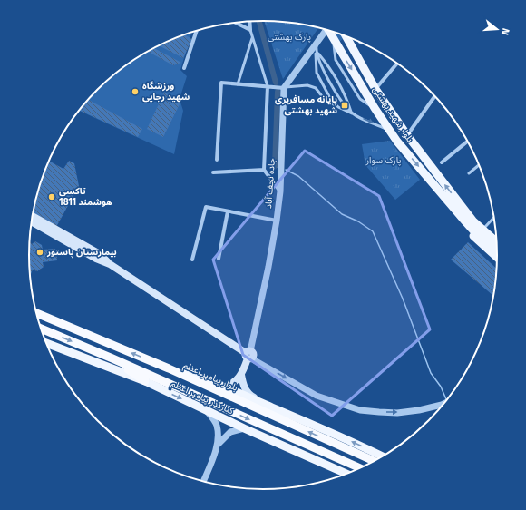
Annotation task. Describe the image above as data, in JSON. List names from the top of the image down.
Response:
{
  "streets": {
    "highway": ["بلوار پیامبر اعظم"],
    "main road": ["بلوار شهید بهشتی", "جاده نجف آباد", "کنارگذر پیامبر اعظم"]
  },
  "crossings": [
    ["بلوار پیامبر اعظم", "کنارگذر پیامبر اعظم"]
  ],
  "parks": ["پارک بهشتی", "پارک سوار"],
  "places": {
    "other": ["ورزشگاه شهید رجایی", "تاکسی هوشمند 1811", "بیمارستان پاستور"],
    "transit": ["پایانه مسافربری شهید بهشتی"]
  },
  "north": "right"
}
